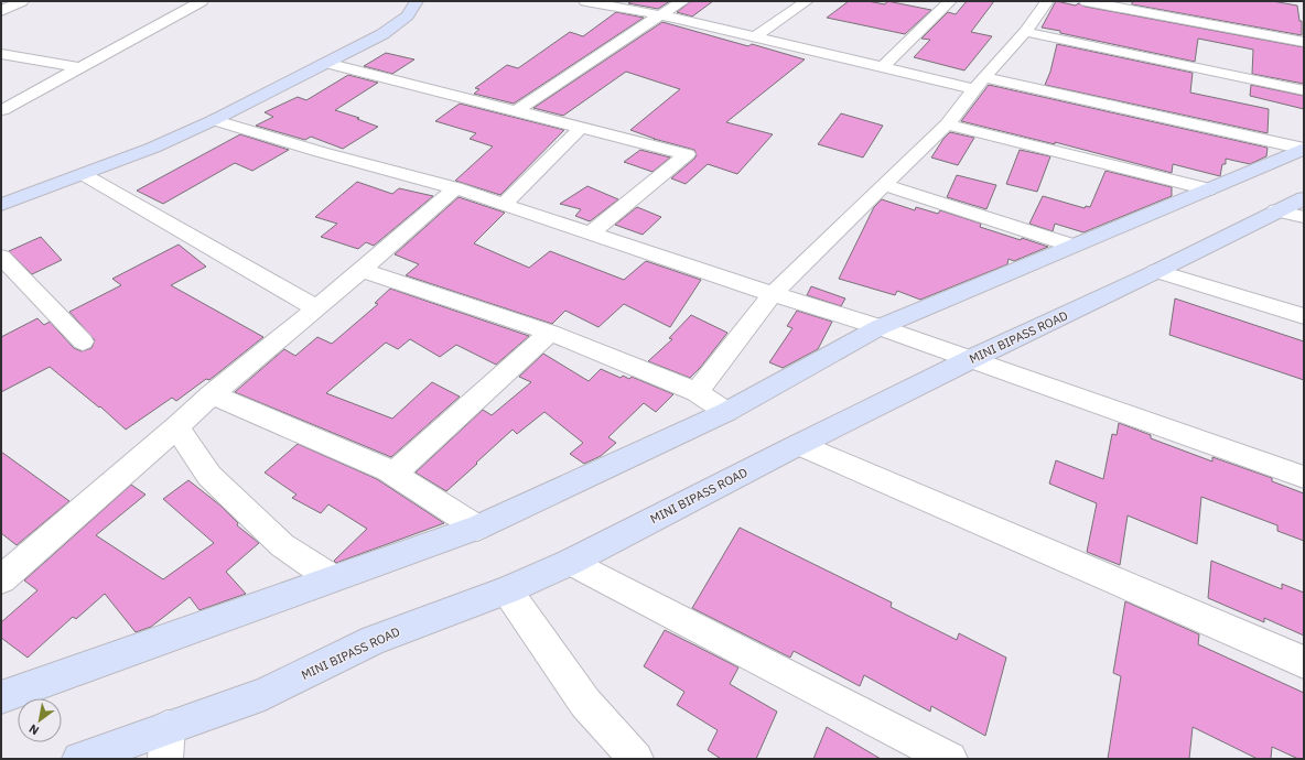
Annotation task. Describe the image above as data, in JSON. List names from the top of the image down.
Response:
{
  "streets": {
    "street": ["MINI BIPASS ROAD"]
  },
  "north": "bottom left"
}
